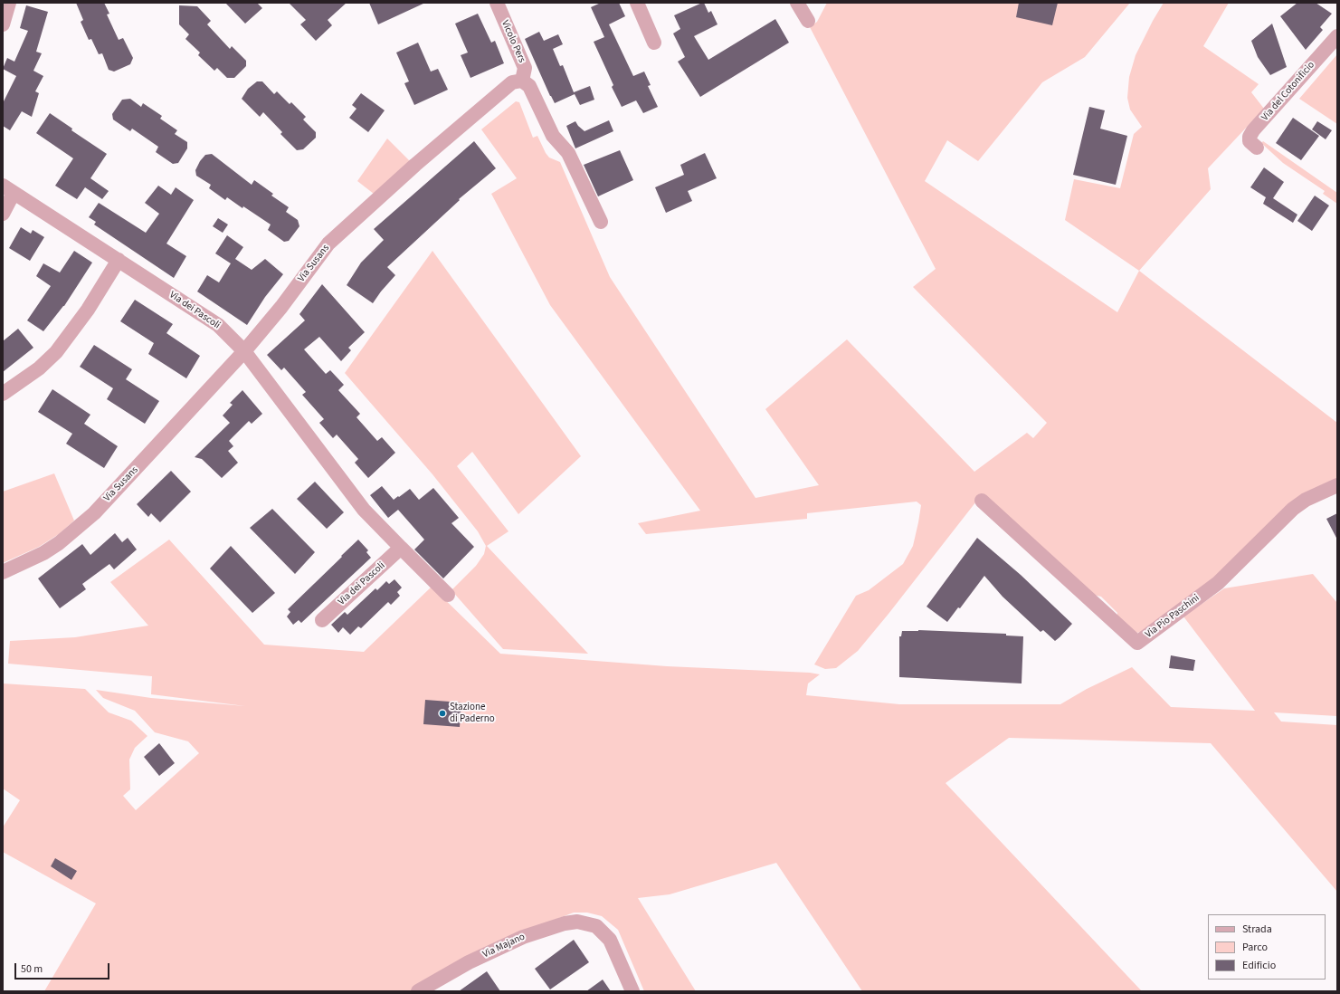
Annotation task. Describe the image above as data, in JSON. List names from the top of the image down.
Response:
{
  "streets": {
    "street": [
      "Vicolo Pers",
      "Via del Cotonificio",
      "Via Susans",
      "Via dei Pascoli",
      "Via Pio Paschini",
      "Via Majano"
    ]
  },
  "crossings": [
    ["Vicolo Pers", "Via Susans"],
    ["Via Susans", "Via dei Pascoli"]
  ],
  "places": ["Stazione di Paderno"],
  "legend": ["Strada", "Parco", "Edificio"],
  "scale_bar": "50 m"
}
